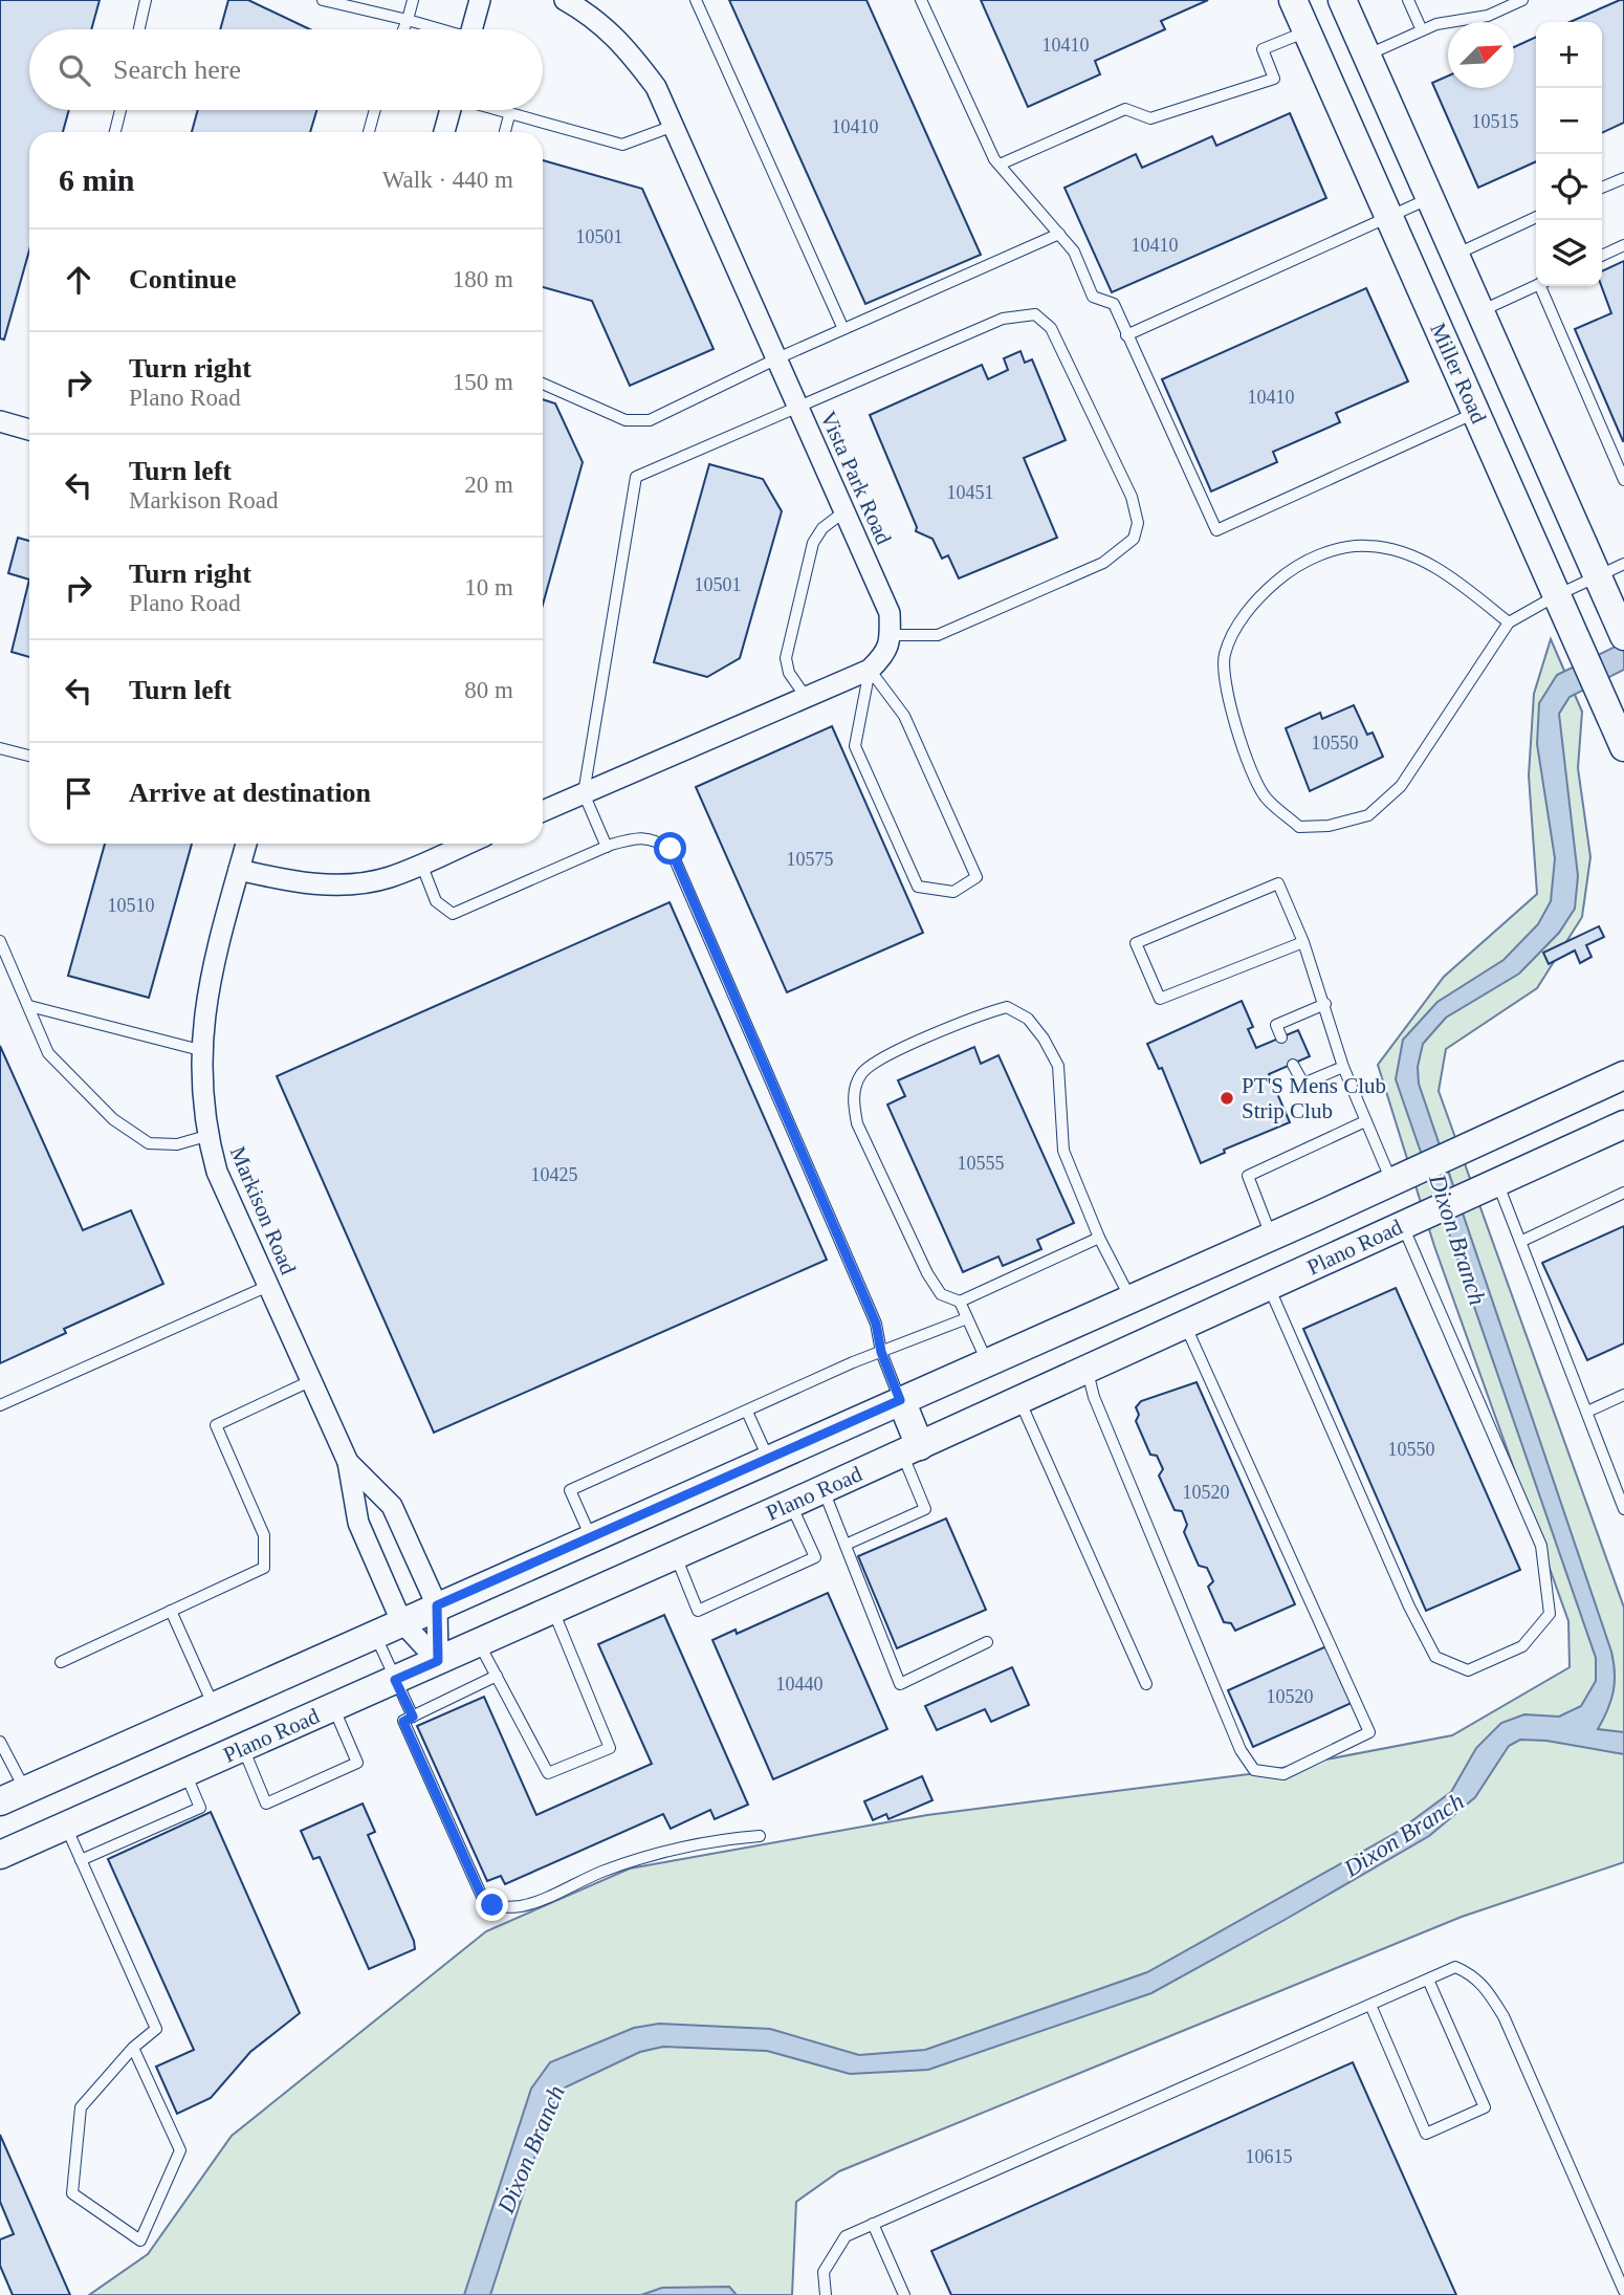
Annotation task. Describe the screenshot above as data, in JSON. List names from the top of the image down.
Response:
{
  "streets": {
    "main road": ["Miller Road", "Plano Road"],
    "street": ["Vista Park Road", "Markison Road"]
  },
  "crossings": [
    ["Markison Road", "Plano Road"]
  ],
  "water": ["Dixon Branch"],
  "places": ["PT'S Mens Club Strip Club"],
  "house_numbers": [
    "10410",
    "10515",
    "10410",
    "10501",
    "10410",
    "10410",
    "10451",
    "10501",
    "10550",
    "10575",
    "10510",
    "10555",
    "10425",
    "10550",
    "10520",
    "10440",
    "10520",
    "10615"
  ],
  "north": "top right",
  "page": {
    "map_buttons": ["+", "−"],
    "search": "Search here",
    "heading": ["6 min", "Walk · 440 m"],
    "list": [
      ["Continue", "180 m"],
      ["Turn right", "Plano Road", "150 m"],
      ["Turn left", "Markison Road", "20 m"],
      ["Turn right", "Plano Road", "10 m"],
      ["Turn left", "80 m"],
      "Arrive at destination"
    ]
  }
}
